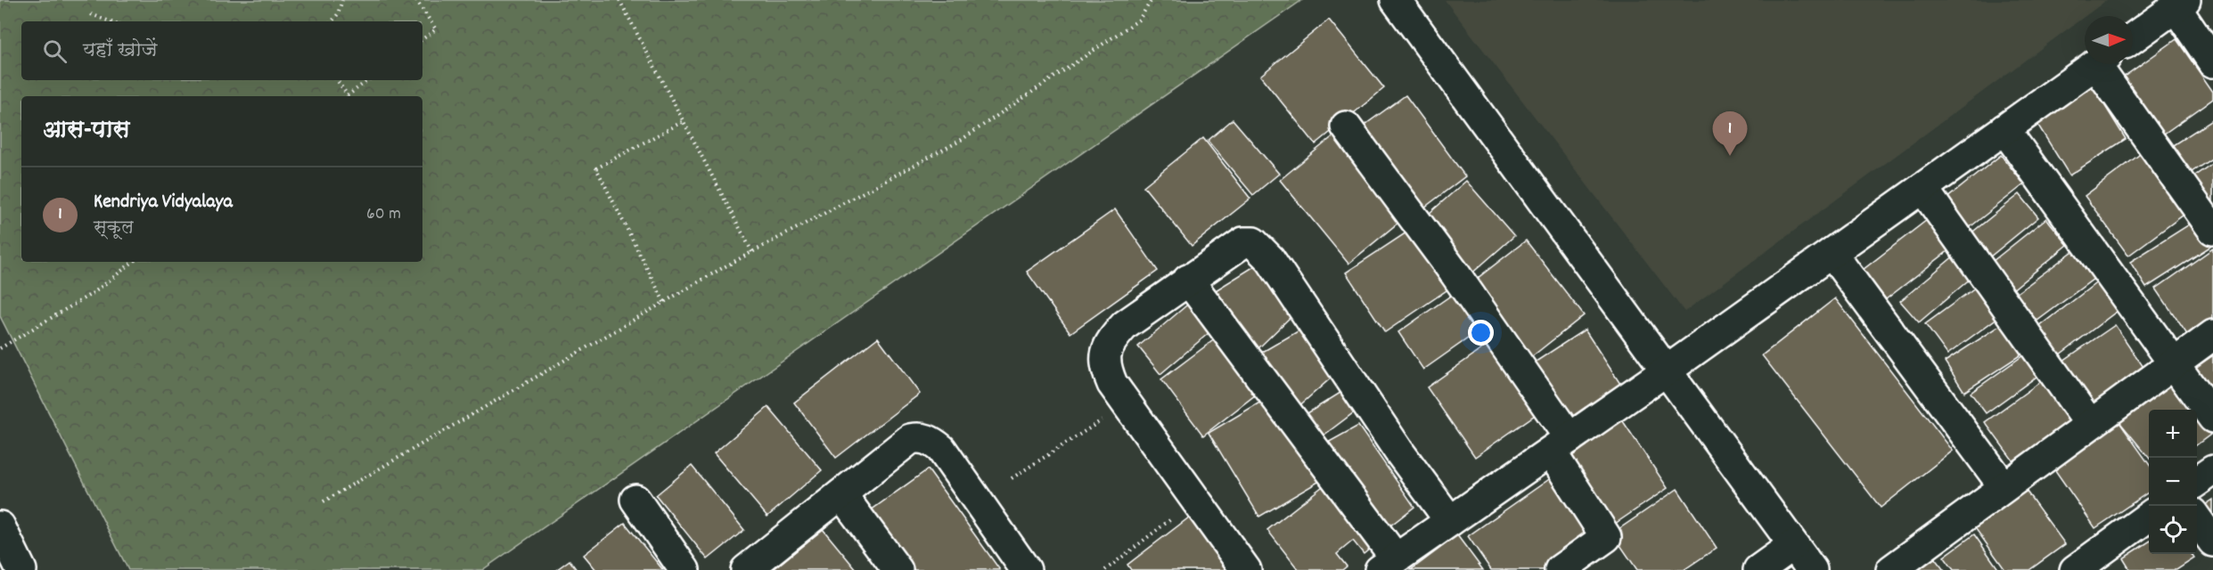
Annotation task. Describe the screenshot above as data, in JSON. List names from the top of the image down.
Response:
{
  "north": "right",
  "page": {
    "search": "यहाँ खोजें",
    "heading": "आस-पास",
    "pins": "1",
    "list": [
      {
        "mark": "1",
        "name": "Kendriya Vidyalaya",
        "note": "स्कूल",
        "value": "60 m"
      }
    ],
    "map_buttons": ["+", "−"]
  }
}
